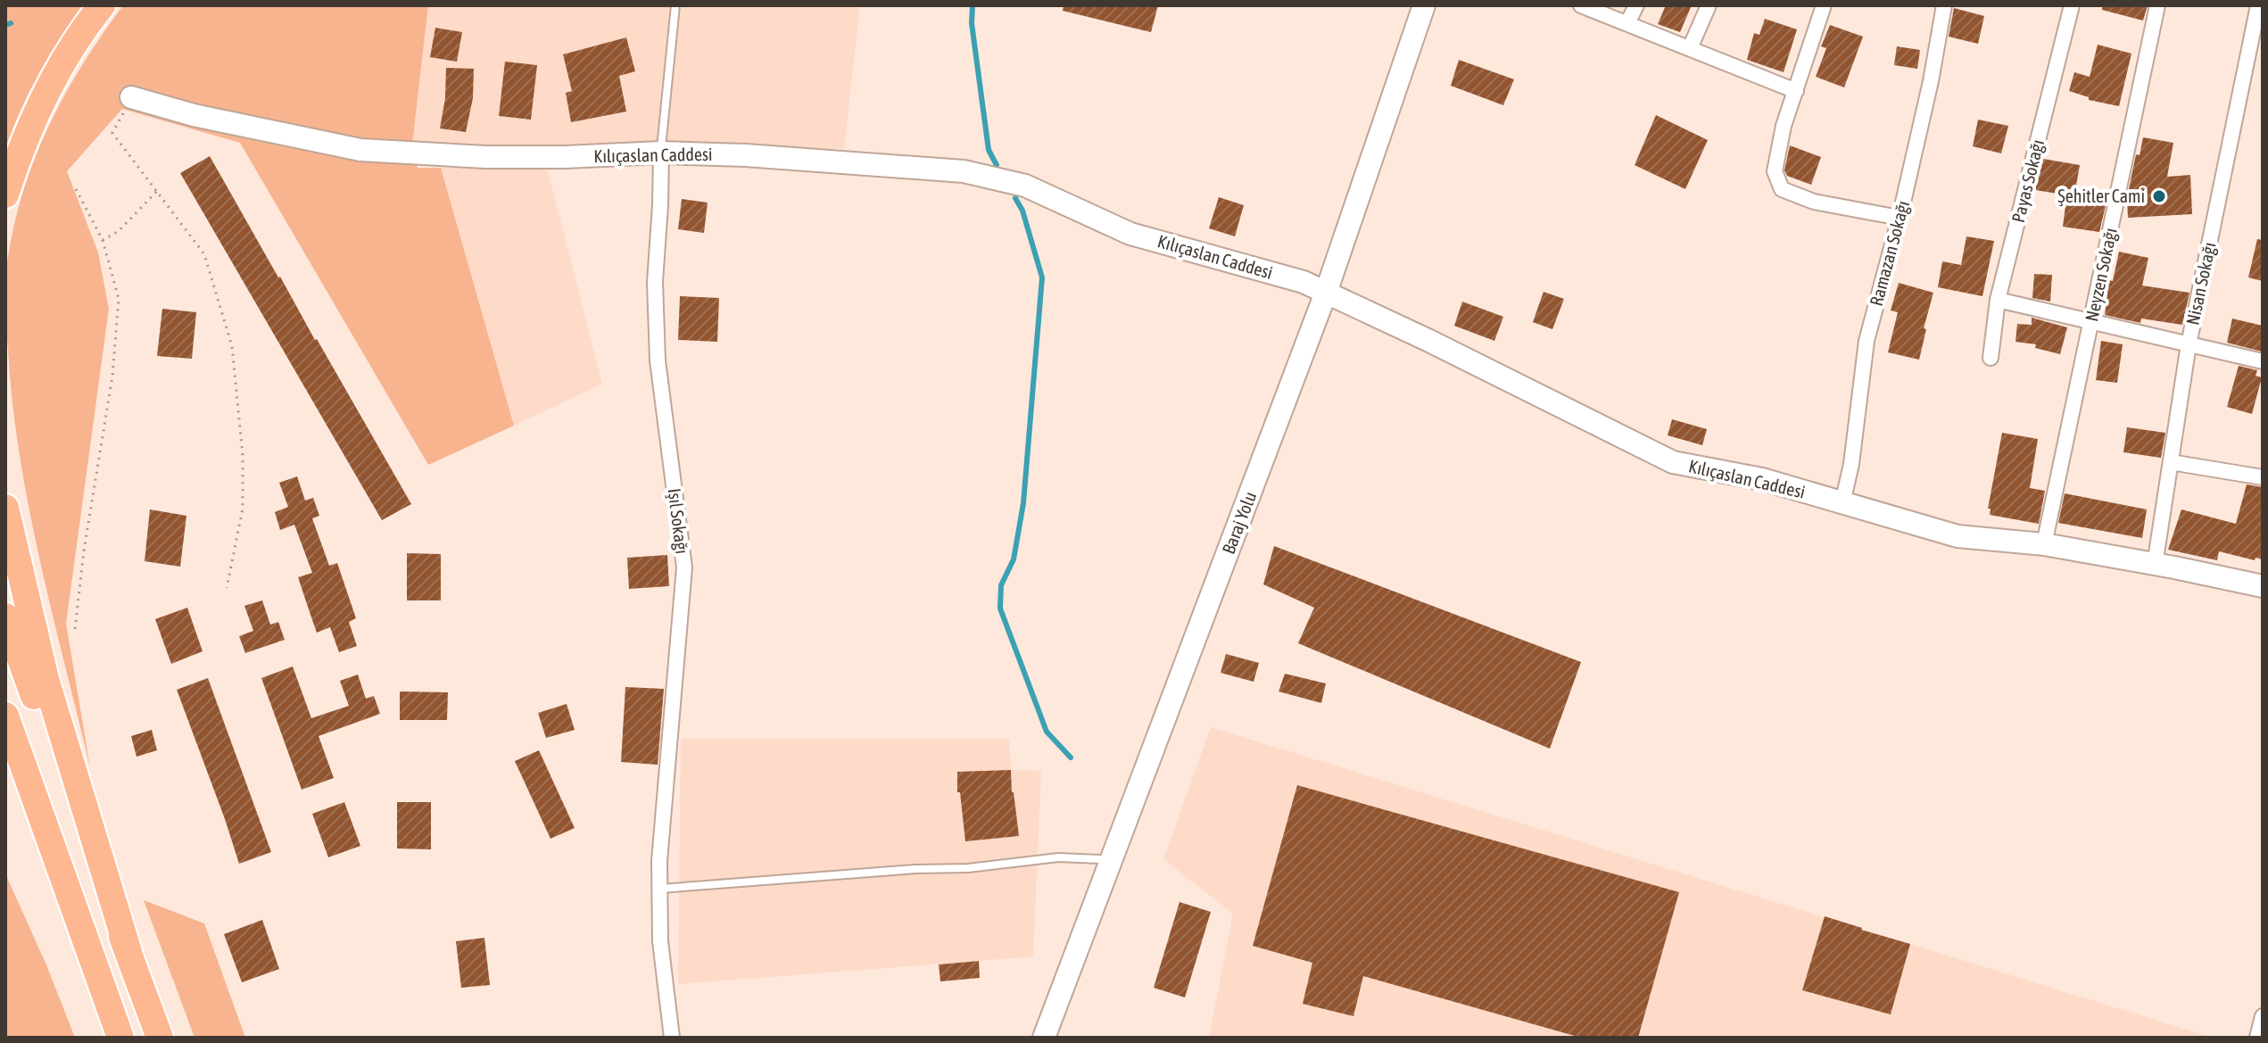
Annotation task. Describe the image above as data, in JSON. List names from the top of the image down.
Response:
{
  "streets": {
    "street": [
      "Kılıçaslan Caddesi",
      "Payas Sokağı",
      "Ramazan Sokağı",
      "Neyzen Sokağı",
      "Nisan Sokağı",
      "Işıl Sokağı",
      "Baraj Yolu"
    ]
  },
  "crossings": [
    ["Kılıçaslan Caddesi", "Ramazan Sokağı"],
    ["Kılıçaslan Caddesi", "Neyzen Sokağı"],
    ["Kılıçaslan Caddesi", "Nisan Sokağı"],
    ["Kılıçaslan Caddesi", "Işıl Sokağı"],
    ["Kılıçaslan Caddesi", "Baraj Yolu"]
  ],
  "places": ["Şehitler Cami"]
}
